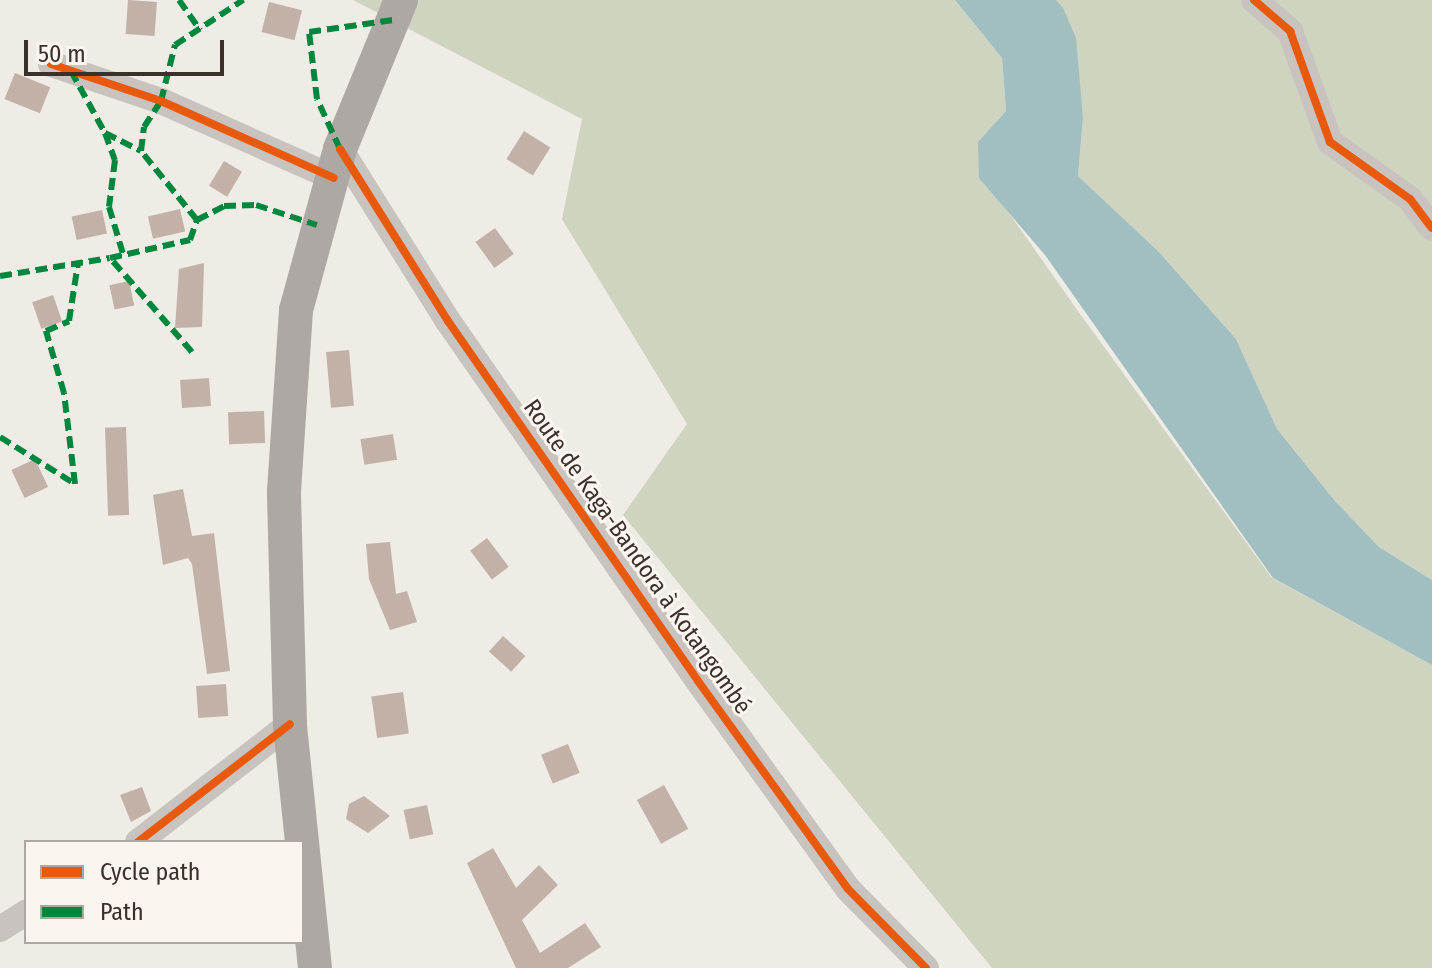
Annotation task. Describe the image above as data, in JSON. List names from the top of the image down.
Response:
{
  "streets": {
    "street": ["Route de Kaga-Bandora à Kotangombé"]
  },
  "legend": ["Cycle path", "Path"],
  "scale_bar": "50 m"
}
